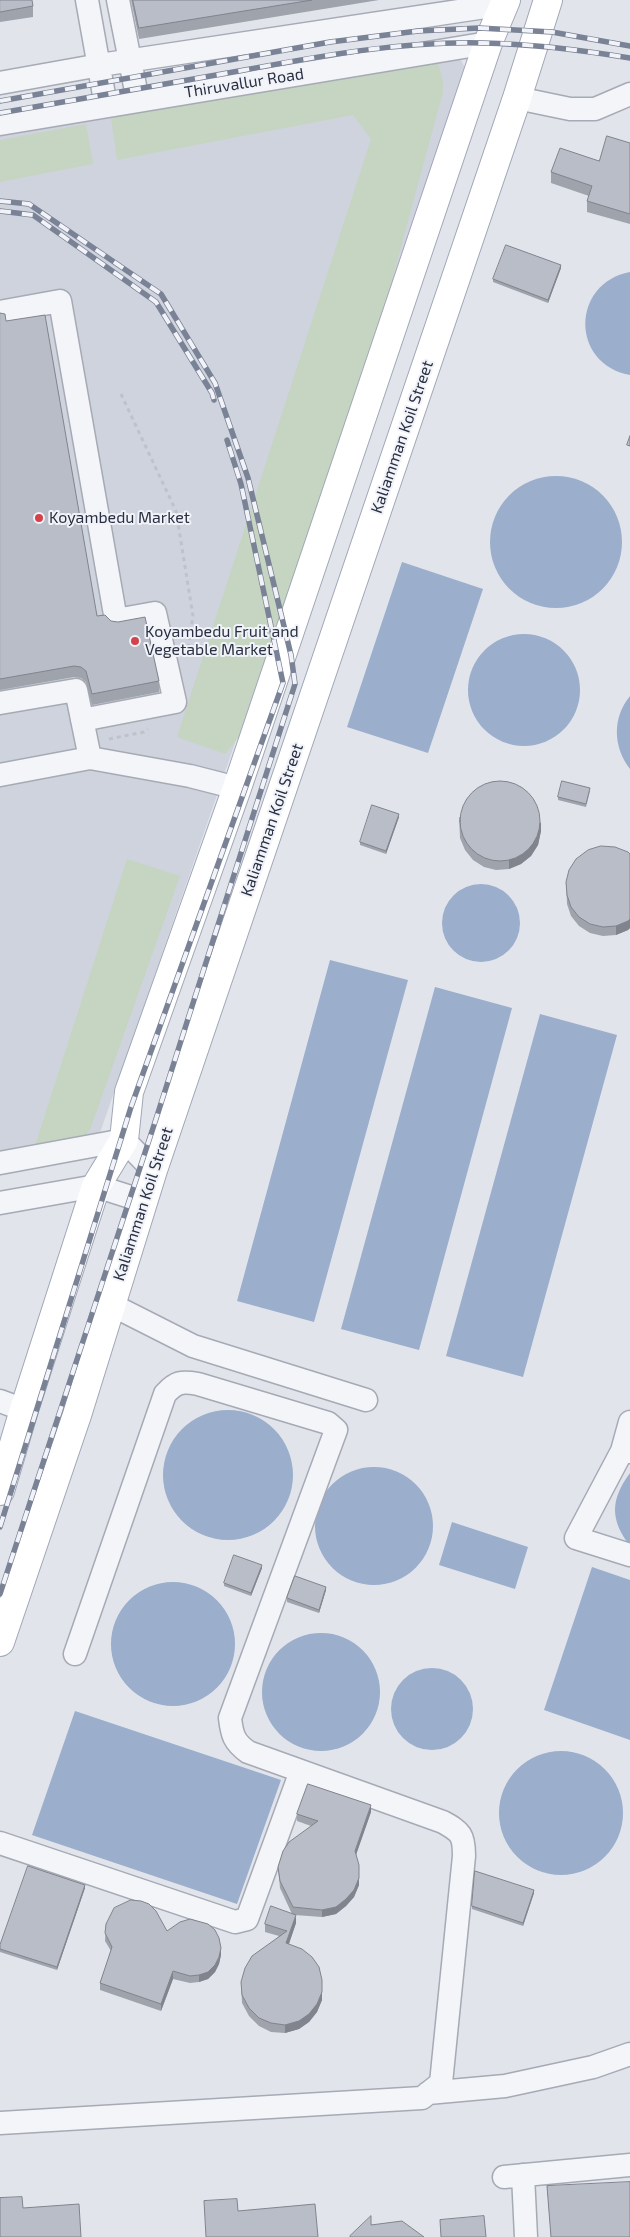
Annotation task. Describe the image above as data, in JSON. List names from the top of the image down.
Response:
{
  "streets": {
    "main road": ["Kaliamman Koil Street"],
    "street": ["Thiruvallur Road"]
  },
  "places": ["Koyambedu Market", "Koyambedu Fruit and Vegetable Market"]
}
